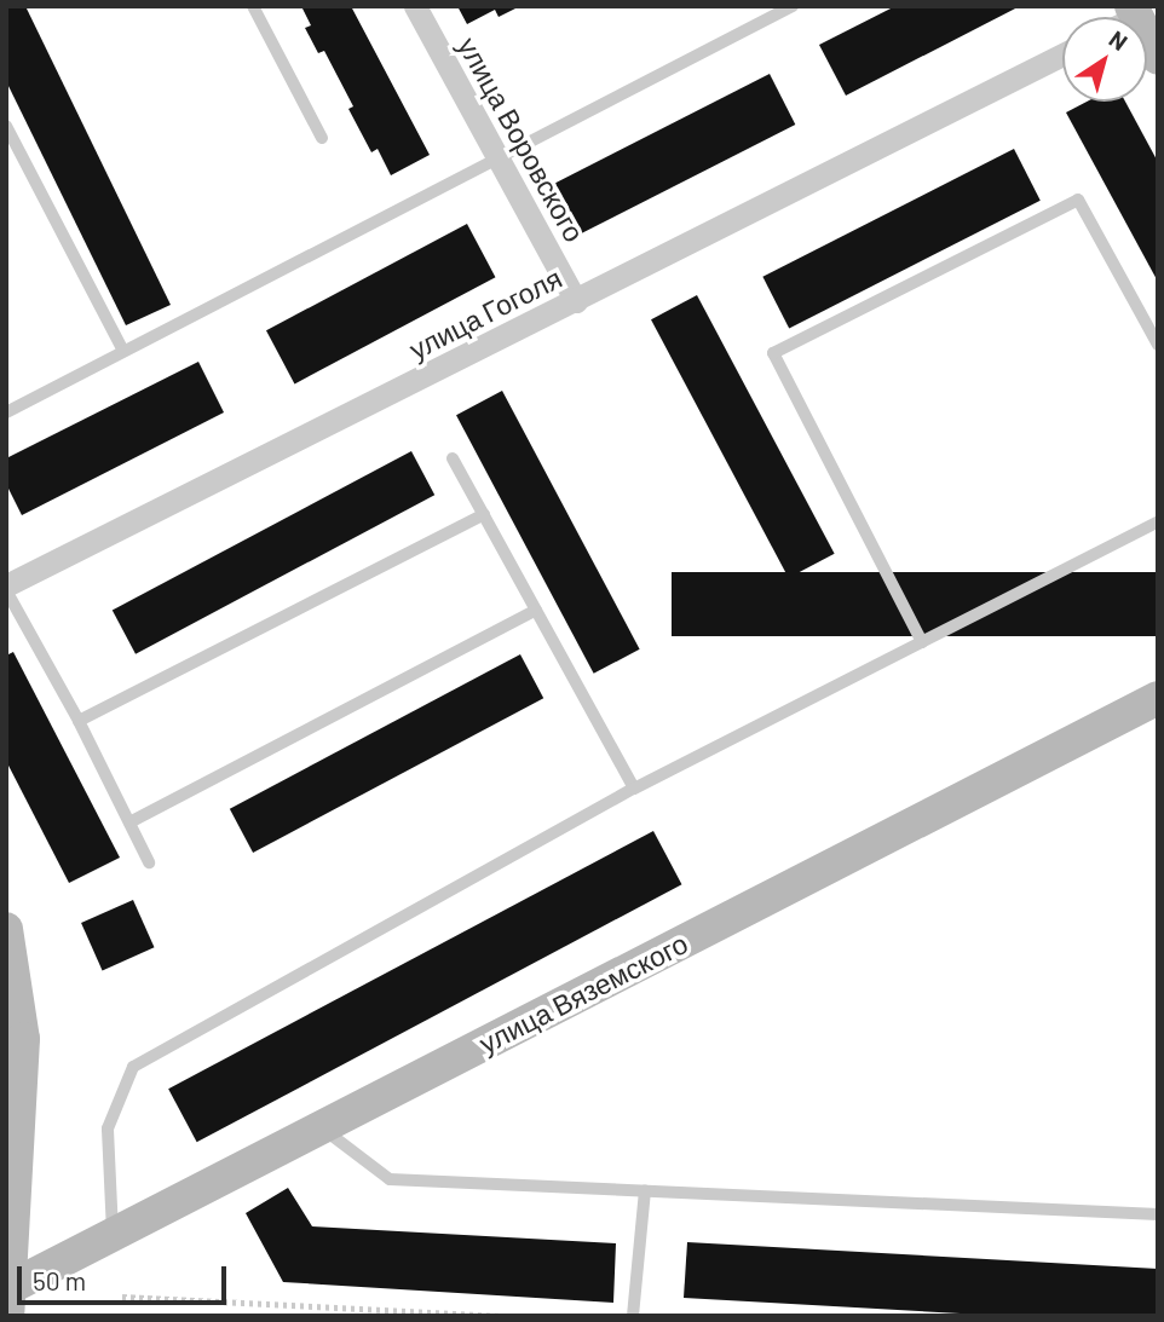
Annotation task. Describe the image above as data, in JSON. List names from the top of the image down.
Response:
{
  "streets": {
    "street": ["улица Воровского", "улица Гоголя", "улица Вяземского"]
  },
  "crossings": [
    ["улица Воровского", "улица Гоголя"]
  ],
  "scale_bar": "50 m",
  "north": "top right"
}
